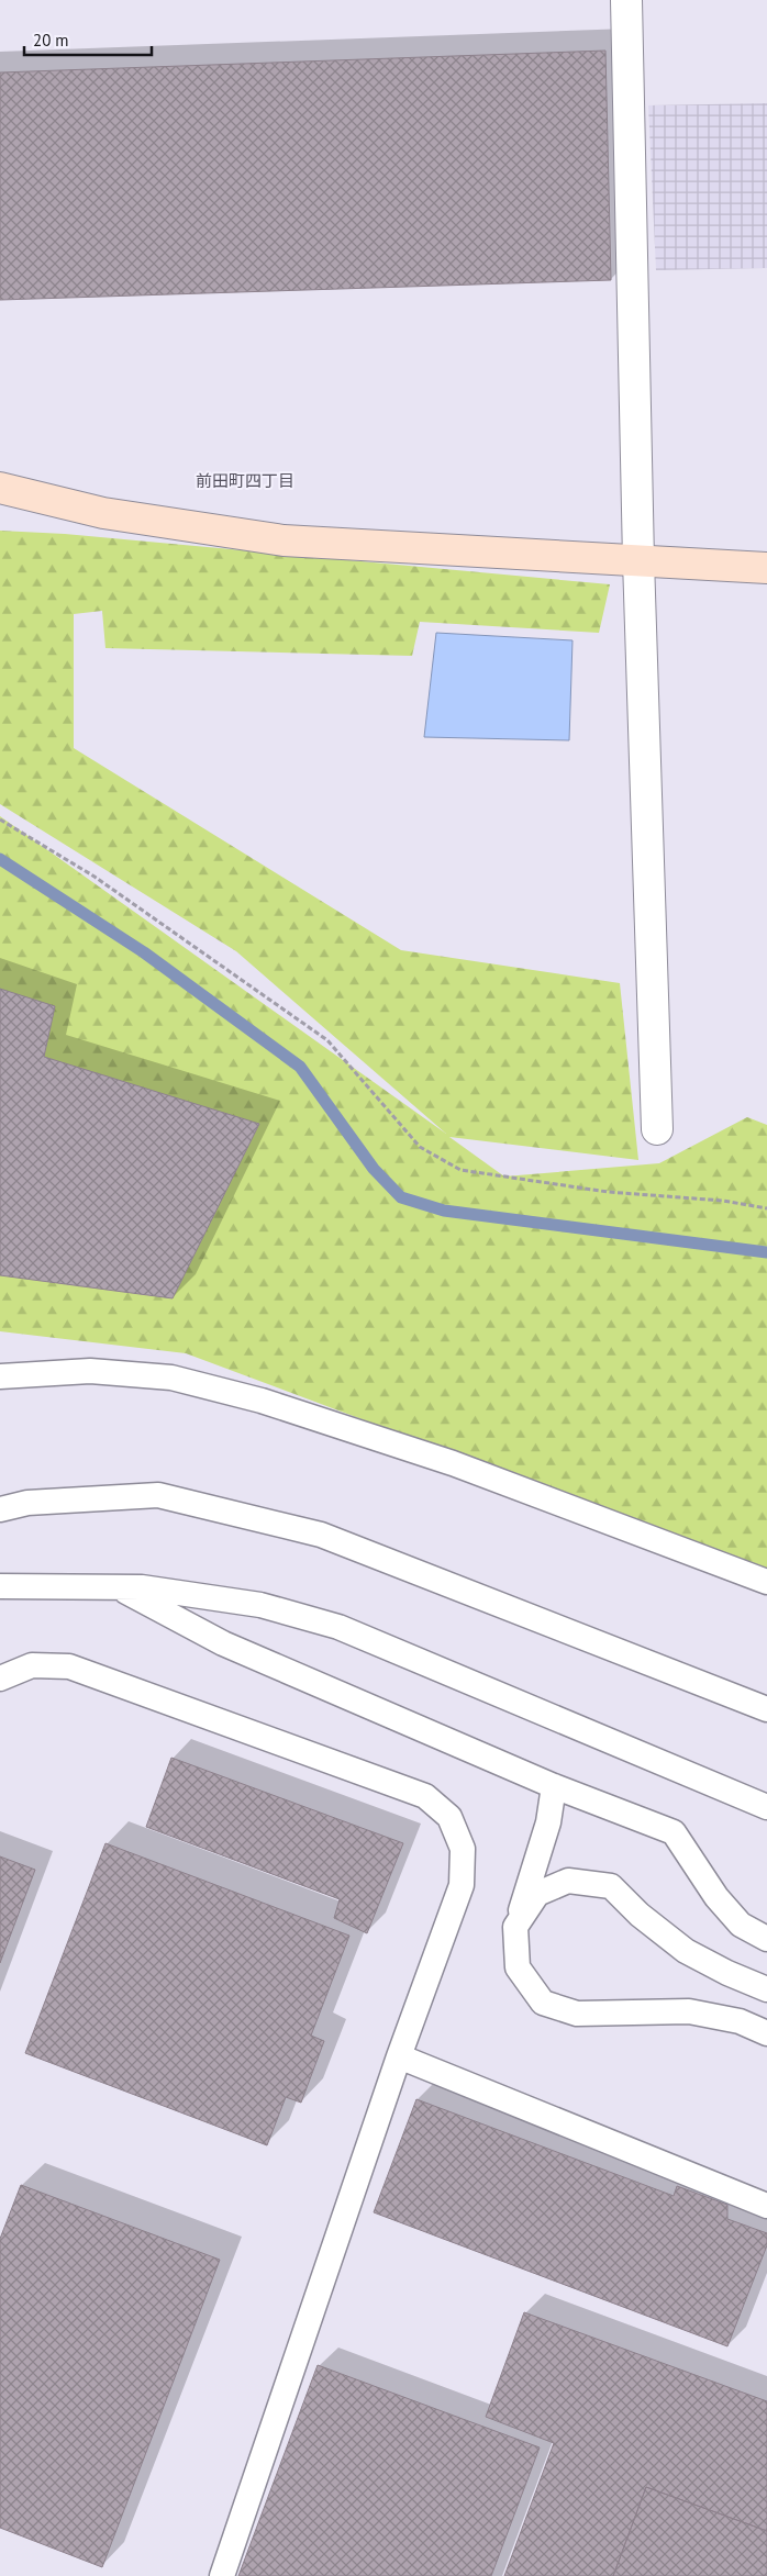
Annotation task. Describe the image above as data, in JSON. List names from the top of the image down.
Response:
{
  "districts": ["前田町四丁目"],
  "scale_bar": "20 m"
}
